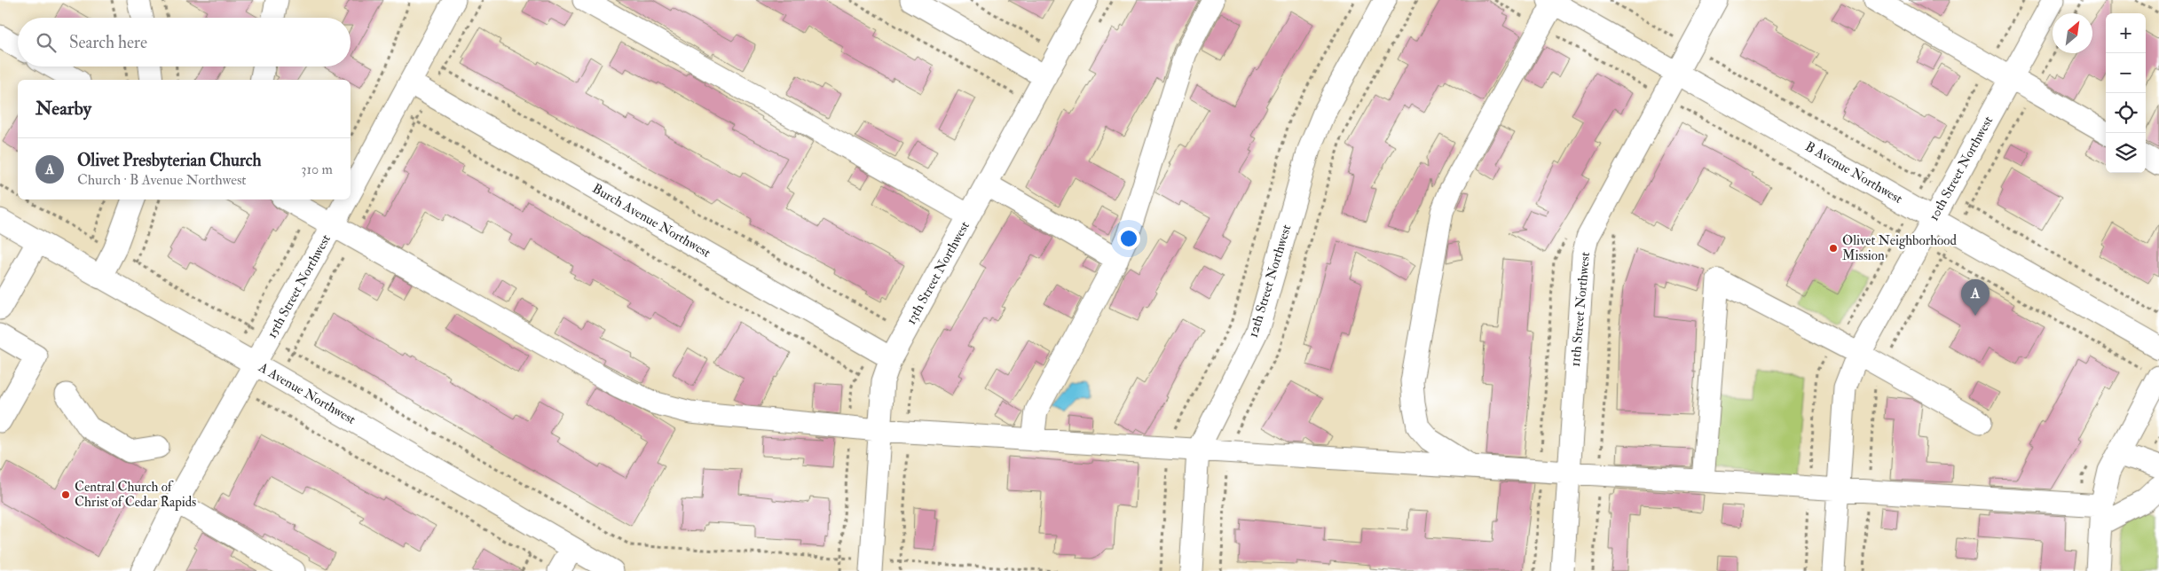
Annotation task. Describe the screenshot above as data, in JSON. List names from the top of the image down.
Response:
{
  "streets": {
    "street": [
      "10th Street Northwest",
      "B Avenue Northwest",
      "Burch Avenue Northwest",
      "13th Street Northwest",
      "12th Street Northwest",
      "15th Street Northwest",
      "11th Street Northwest",
      "A Avenue Northwest"
    ]
  },
  "crossings": [
    ["10th Street Northwest", "B Avenue Northwest"],
    ["B Avenue Northwest", "11th Street Northwest"],
    ["Burch Avenue Northwest", "13th Street Northwest"],
    ["Burch Avenue Northwest", "15th Street Northwest"],
    ["15th Street Northwest", "A Avenue Northwest"]
  ],
  "places": ["Olivet Neighborhood Mission", "Central Church of Christ of Cedar Rapids"],
  "north": "top right",
  "page": {
    "map_buttons": ["+", "−"],
    "search": "Search here",
    "heading": "Nearby",
    "list": [
      {
        "mark": "A",
        "name": "Olivet Presbyterian Church",
        "note": "Church · B Avenue Northwest",
        "value": "310 m"
      }
    ],
    "pins": "A"
  }
}
